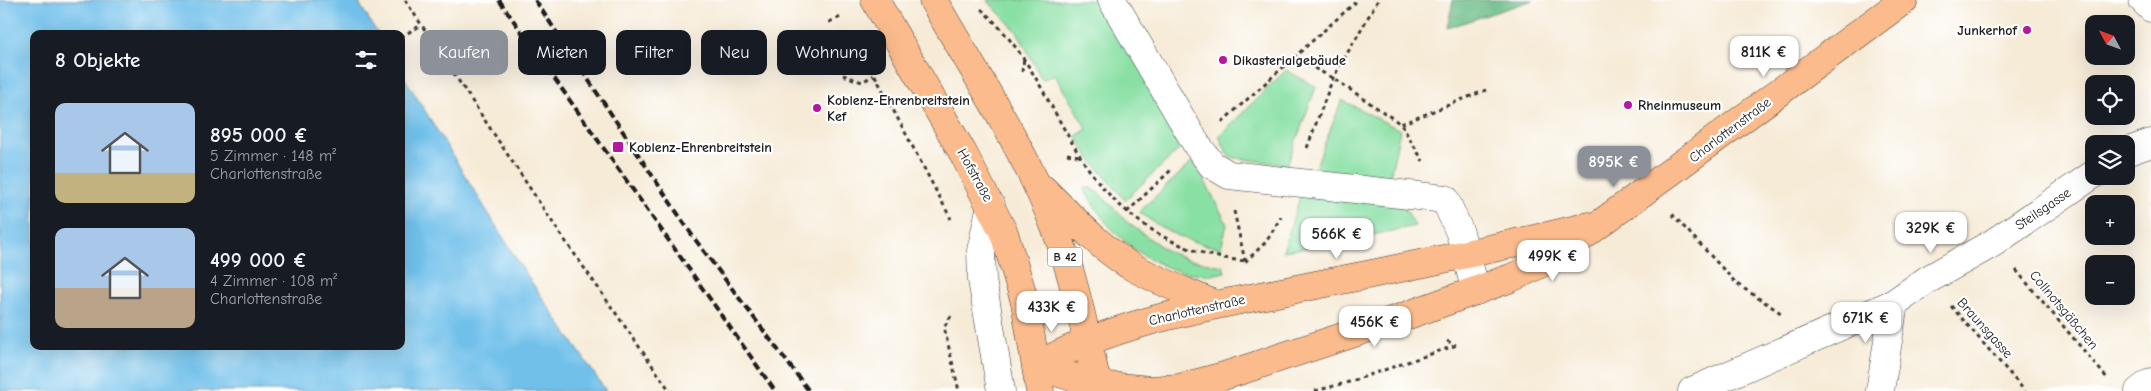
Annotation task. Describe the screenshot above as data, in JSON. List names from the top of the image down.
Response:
{
  "streets": {
    "main road": ["Charlottenstraße", "Hofstraße", "B 42"],
    "street": ["Steilsgasse"],
    "path": ["Collnotsgäßchen", "Braunsgasse"]
  },
  "crossings": [
    ["Charlottenstraße", "Hofstraße"],
    ["Charlottenstraße", "B 42"],
    ["Steilsgasse", "Collnotsgäßchen"],
    ["Steilsgasse", "Braunsgasse"]
  ],
  "places": {
    "other": [
      "Junkerhof",
      "Dikasterialgebäude",
      "Rheinmuseum",
      "Koblenz-Ehrenbreitstein Kef"
    ],
    "transit": ["Koblenz-Ehrenbreitstein"]
  },
  "north": "top left",
  "page": {
    "map_buttons": ["+", "−"],
    "chip": [
      "Kaufen",
      "Mieten",
      "Filter",
      "Neu",
      "Wohnung"
    ],
    "heading": "8 Objekte",
    "price": [
      "811K €",
      "895K €",
      "329K €",
      "566K €",
      "499K €",
      "433K €",
      "671K €",
      "456K €"
    ],
    "list": [
      {
        "name": "895 000 €",
        "note": "5 Zimmer · 148 m² · Charlottenstraße"
      },
      {
        "name": "499 000 €",
        "note": "4 Zimmer · 108 m² · Charlottenstraße"
      }
    ]
  }
}
